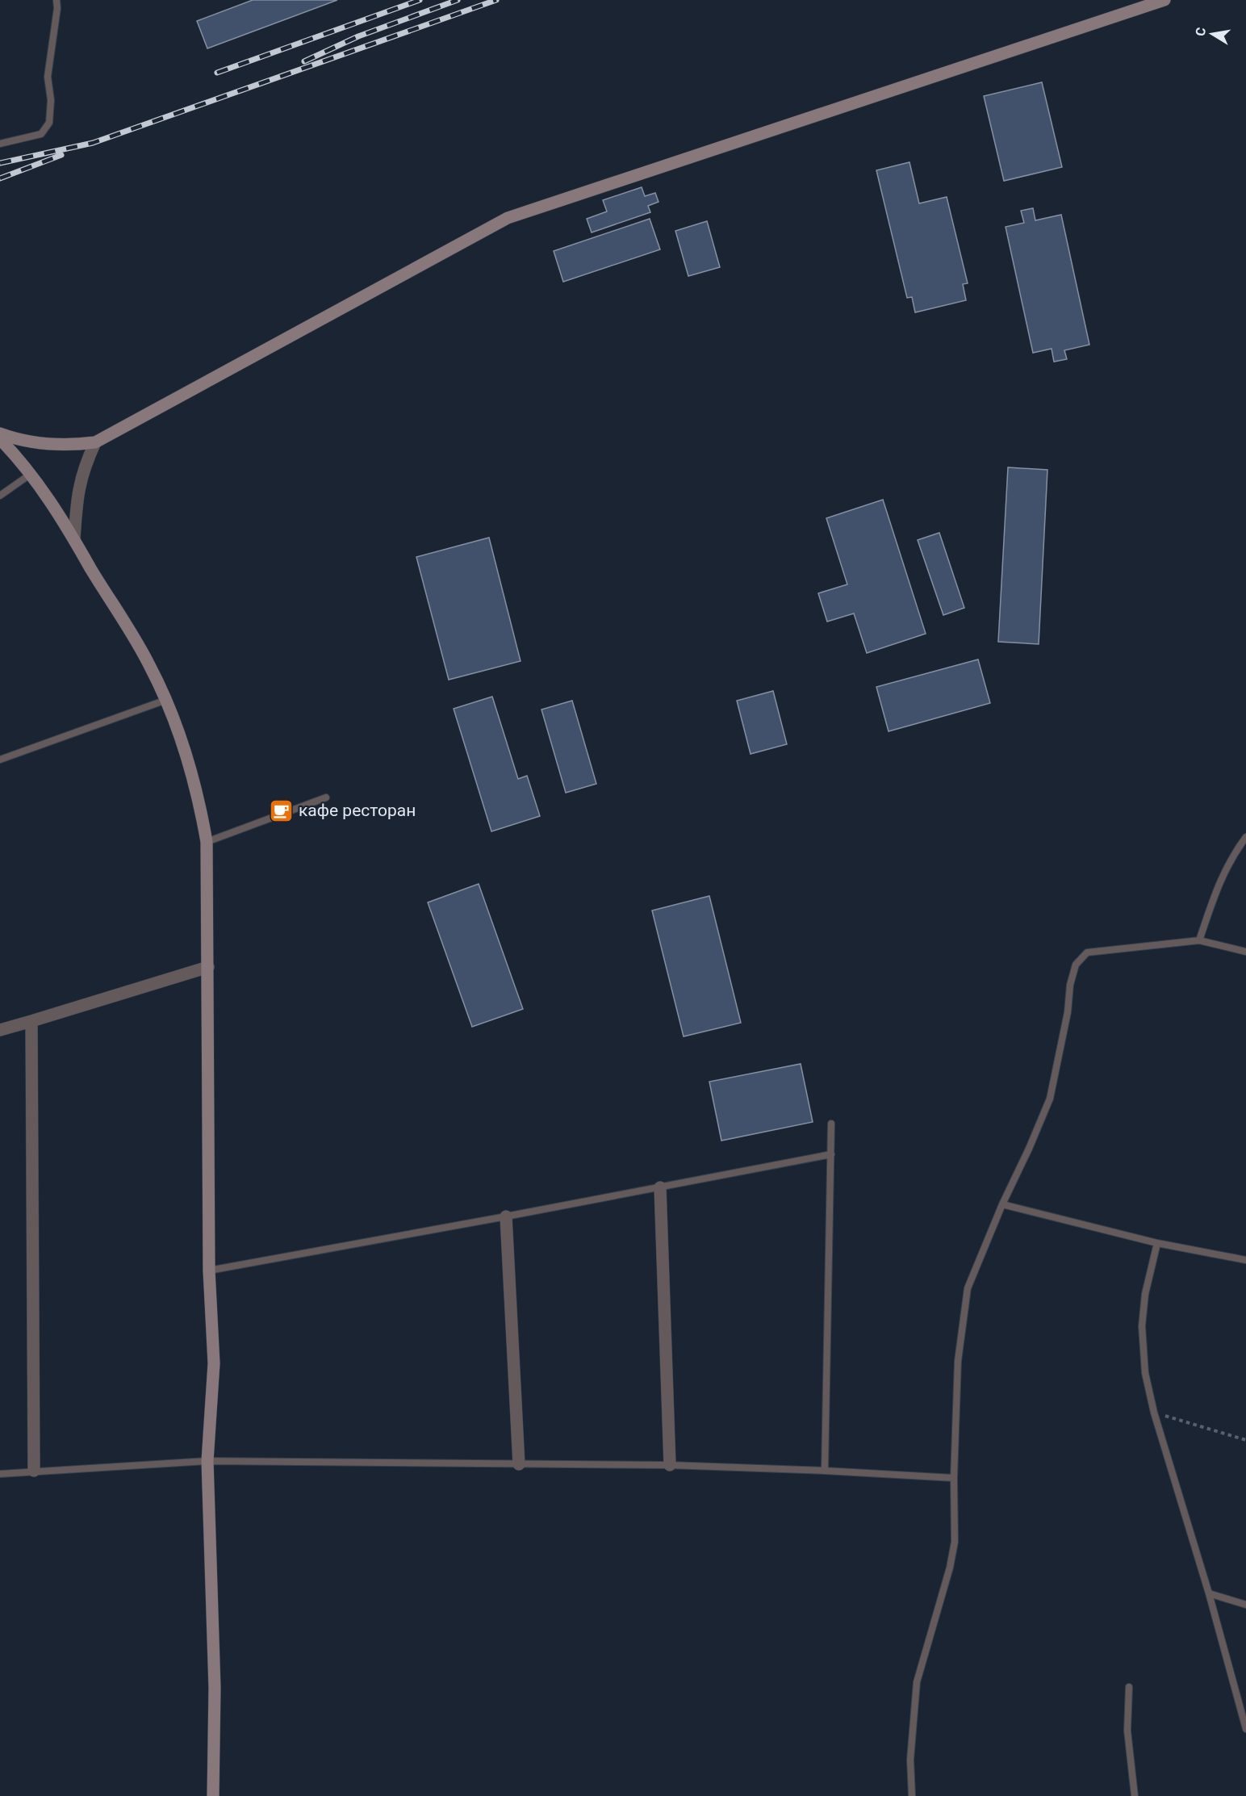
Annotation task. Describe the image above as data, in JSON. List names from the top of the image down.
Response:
{
  "places": {
    "cafe": ["кафе ресторан"]
  },
  "north": "left"
}
